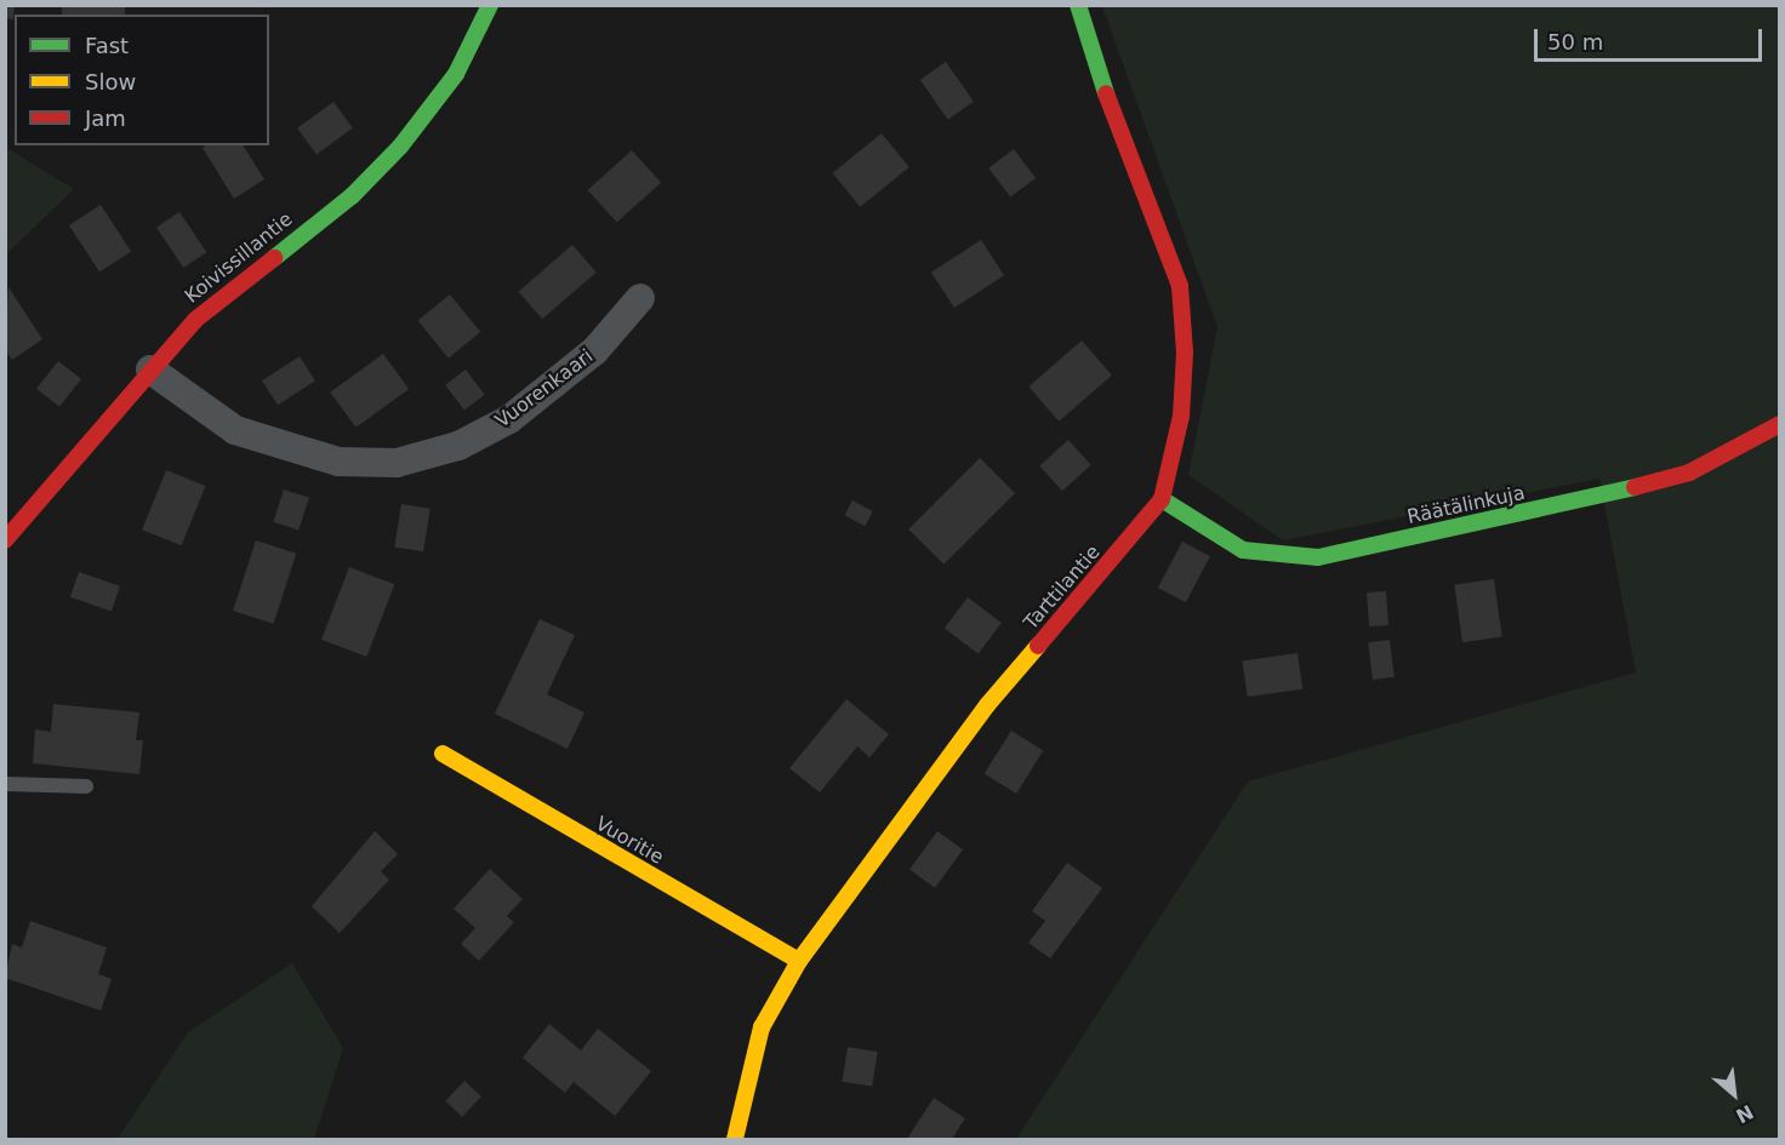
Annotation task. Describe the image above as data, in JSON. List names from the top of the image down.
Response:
{
  "streets": {
    "street": [
      "Koivissillantie",
      "Vuorenkaari",
      "Räätälinkuja",
      "Tarttilantie",
      "Vuoritie"
    ]
  },
  "crossings": [
    ["Koivissillantie", "Vuorenkaari"],
    ["Räätälinkuja", "Tarttilantie"],
    ["Tarttilantie", "Vuoritie"]
  ],
  "legend": ["Fast", "Slow", "Jam"],
  "scale_bar": "50 m",
  "north": "bottom right"
}
